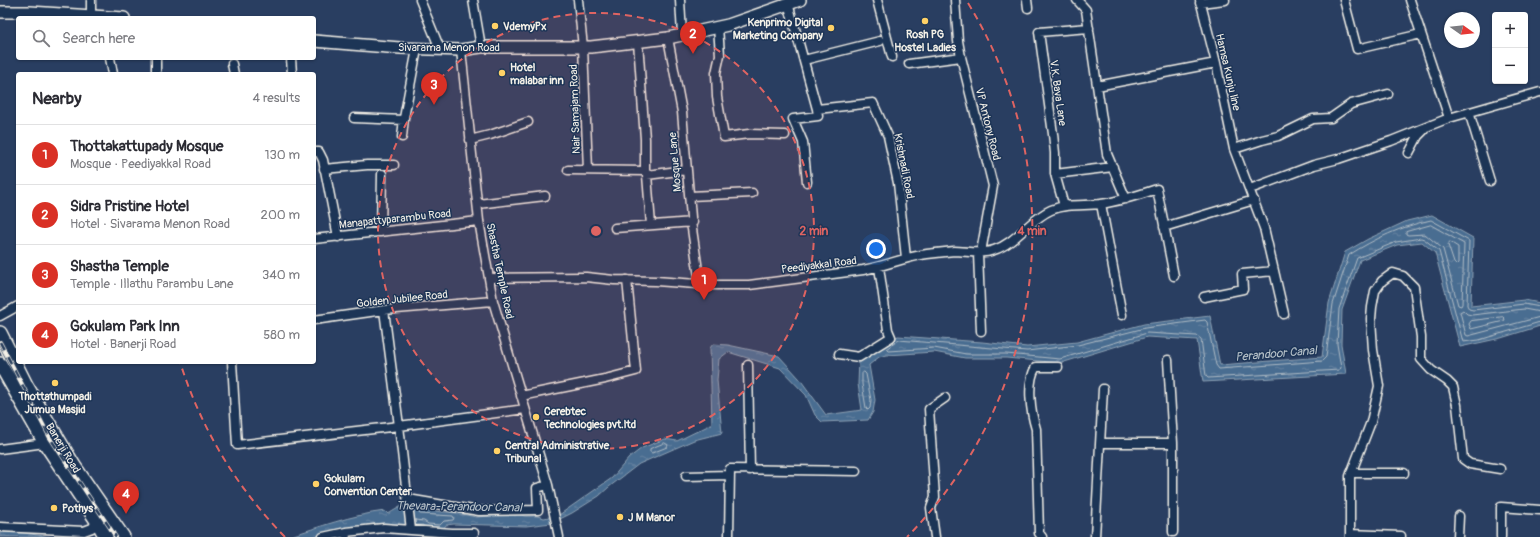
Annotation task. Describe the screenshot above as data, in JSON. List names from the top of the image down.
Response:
{
  "streets": {
    "main road": ["Banerji Road"],
    "street": [
      "Sivarama Menon Road",
      "Hamsa Kunju line",
      "V.K. Bava Lane",
      "Nair Samajam Road",
      "VP Antony Road",
      "Mosque Lane",
      "Krishnadi Road",
      "Manapattyparambu Road",
      "Peediyakkal Road",
      "Shastha Temple Road",
      "Golden Jubilee Road"
    ]
  },
  "crossings": [
    ["Sivarama Menon Road", "Nair Samajam Road"],
    ["Sivarama Menon Road", "Mosque Lane"],
    ["Sivarama Menon Road", "Shastha Temple Road"],
    ["V.K. Bava Lane", "Peediyakkal Road"],
    ["VP Antony Road", "Peediyakkal Road"],
    ["Mosque Lane", "Peediyakkal Road"],
    ["Krishnadi Road", "Peediyakkal Road"],
    ["Manapattyparambu Road", "Shastha Temple Road"],
    ["Peediyakkal Road", "Shastha Temple Road"],
    ["Shastha Temple Road", "Golden Jubilee Road"]
  ],
  "water": ["Perandoor Canal", "Thevara-Perandoor Canal"],
  "places": [
    "Rosh PG Hostel Ladies",
    "VdemyPx",
    "Kenprimo Digital Marketing Company",
    "Hotel malabar inn",
    "Thottathumpadi Jumua Masjid",
    "Cerebtec Technologies pvt.ltd",
    "Central Administrative Tribunal",
    "Gokulam Convention Center",
    "Pothys",
    "J M Manor"
  ],
  "north": "right",
  "page": {
    "map_buttons": ["+", "−"],
    "search": "Search here",
    "pins": [
      "2",
      "3",
      "1",
      "4"
    ],
    "heading": ["Nearby", "4 results"],
    "list": [
      {
        "mark": "1",
        "name": "Thottakattupady Mosque",
        "note": "Mosque · Peediyakkal Road",
        "value": "130 m"
      },
      {
        "mark": "2",
        "name": "Sidra Pristine Hotel",
        "note": "Hotel · Sivarama Menon Road",
        "value": "200 m"
      },
      {
        "mark": "3",
        "name": "Shastha Temple",
        "note": "Temple · Illathu Parambu Lane",
        "value": "340 m"
      },
      {
        "mark": "4",
        "name": "Gokulam Park Inn",
        "note": "Hotel · Banerji Road",
        "value": "580 m"
      }
    ]
  },
  "rings": ["2 min", "4 min"]
}
